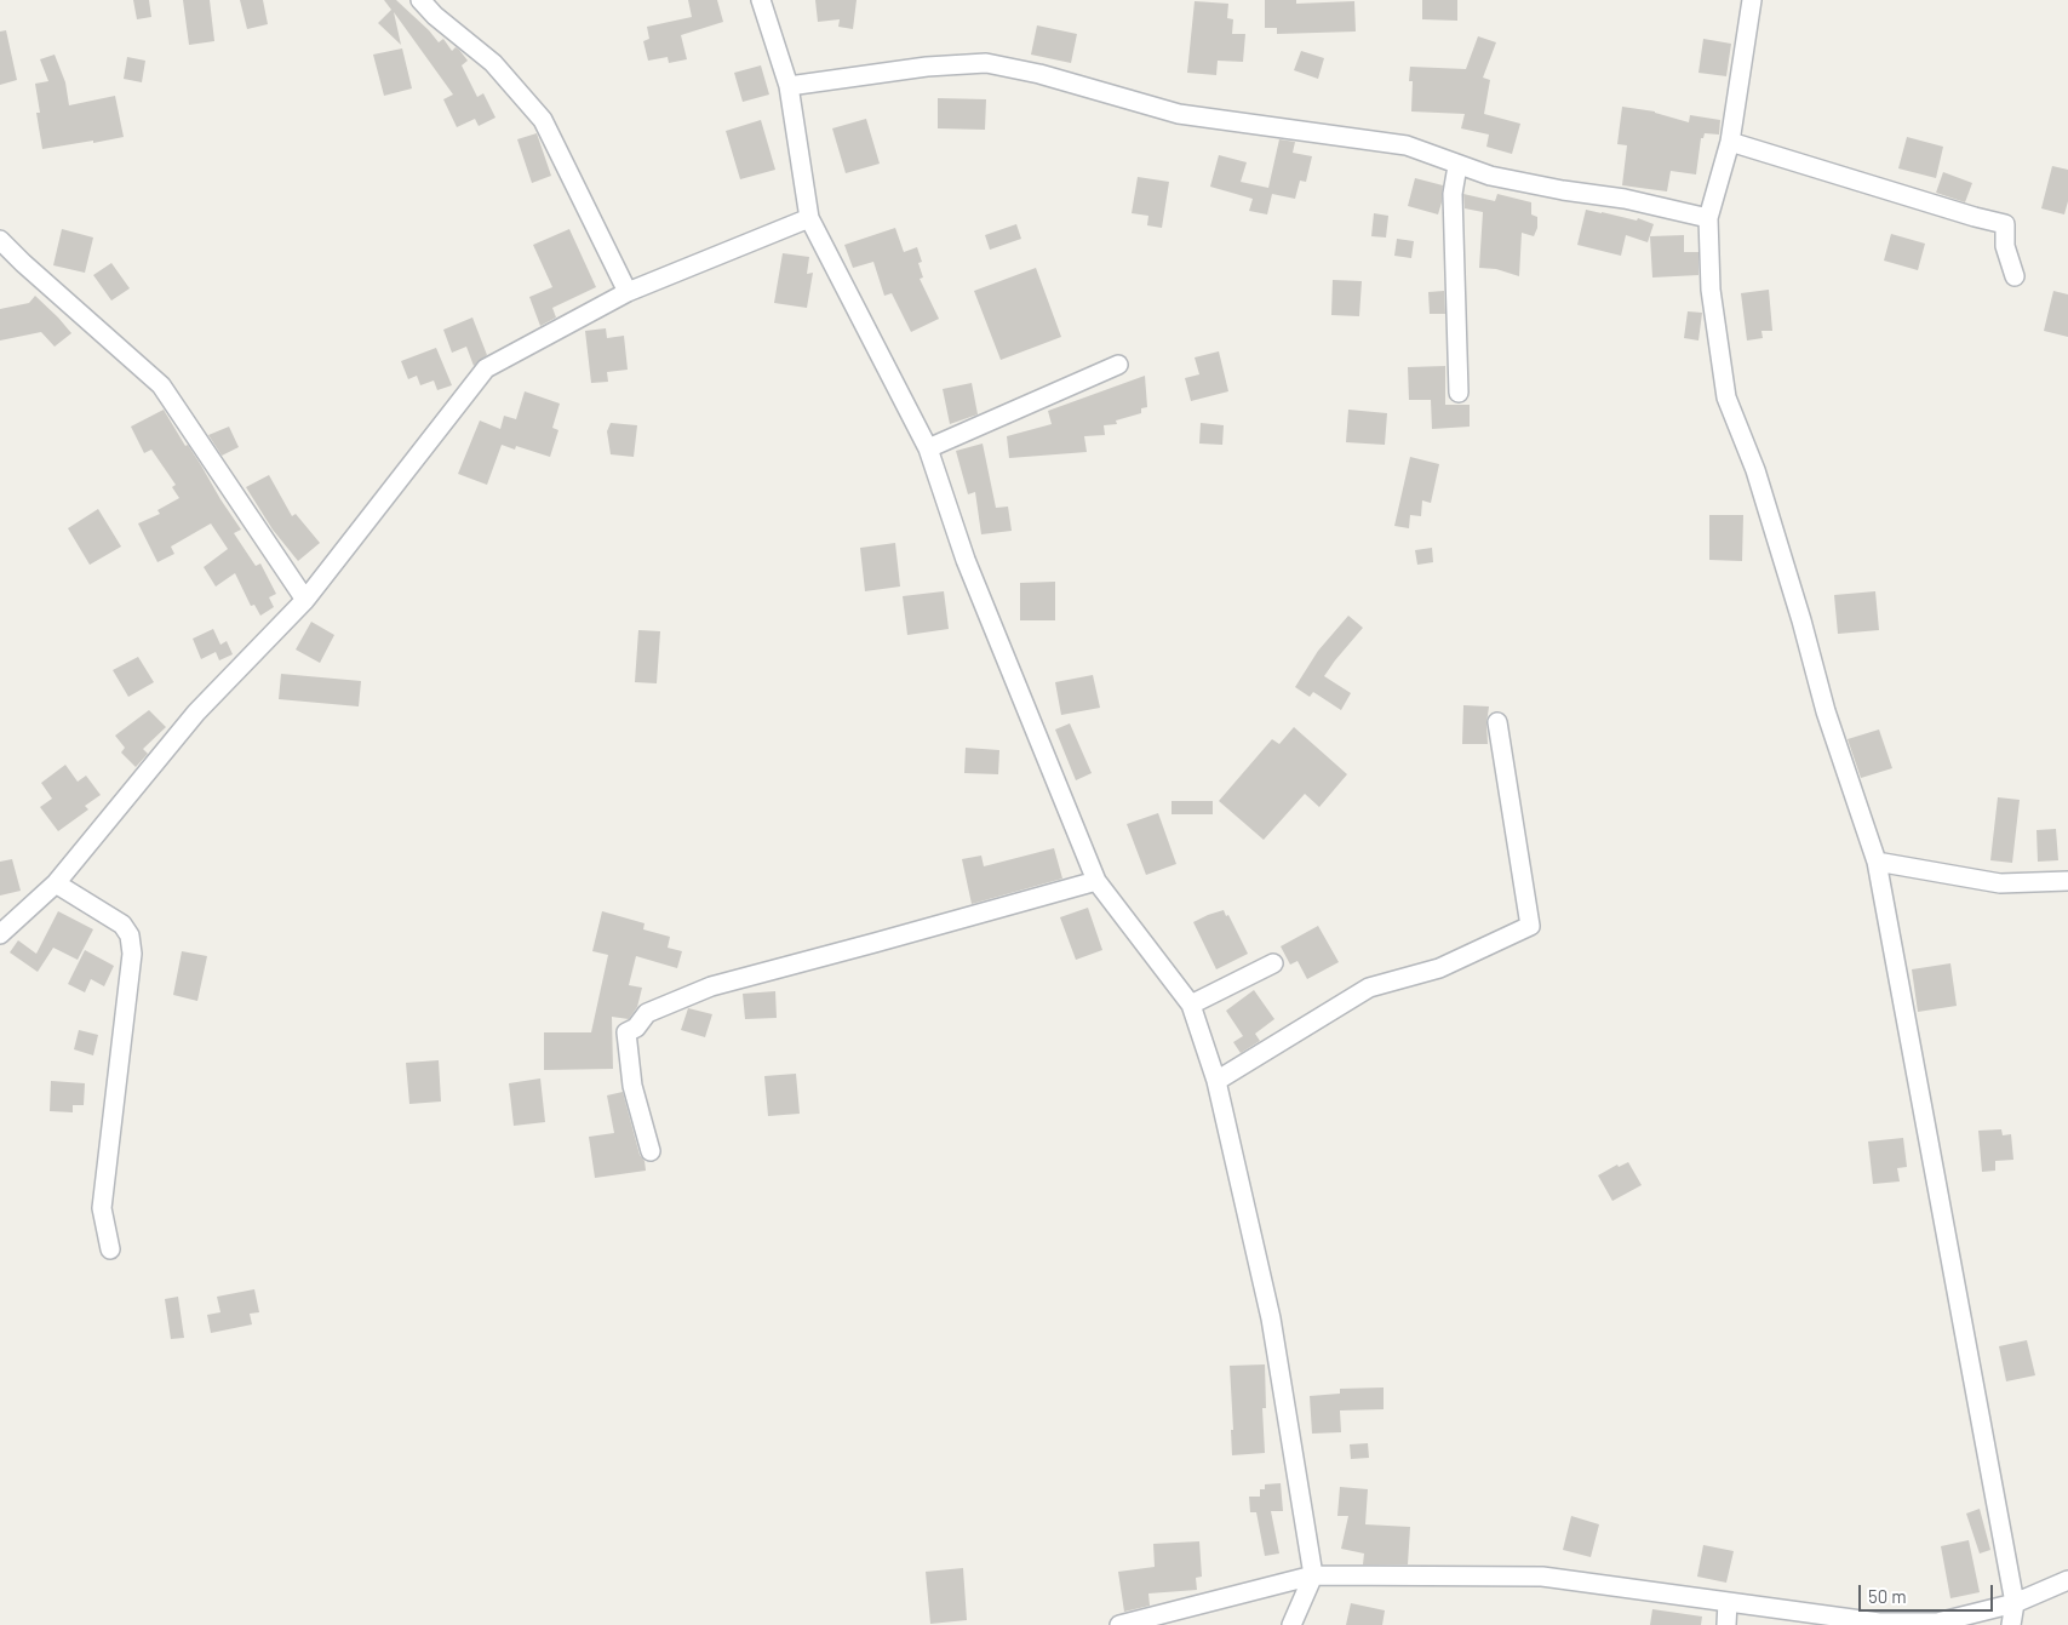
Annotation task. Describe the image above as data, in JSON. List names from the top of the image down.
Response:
{
  "scale_bar": "50 m"
}
